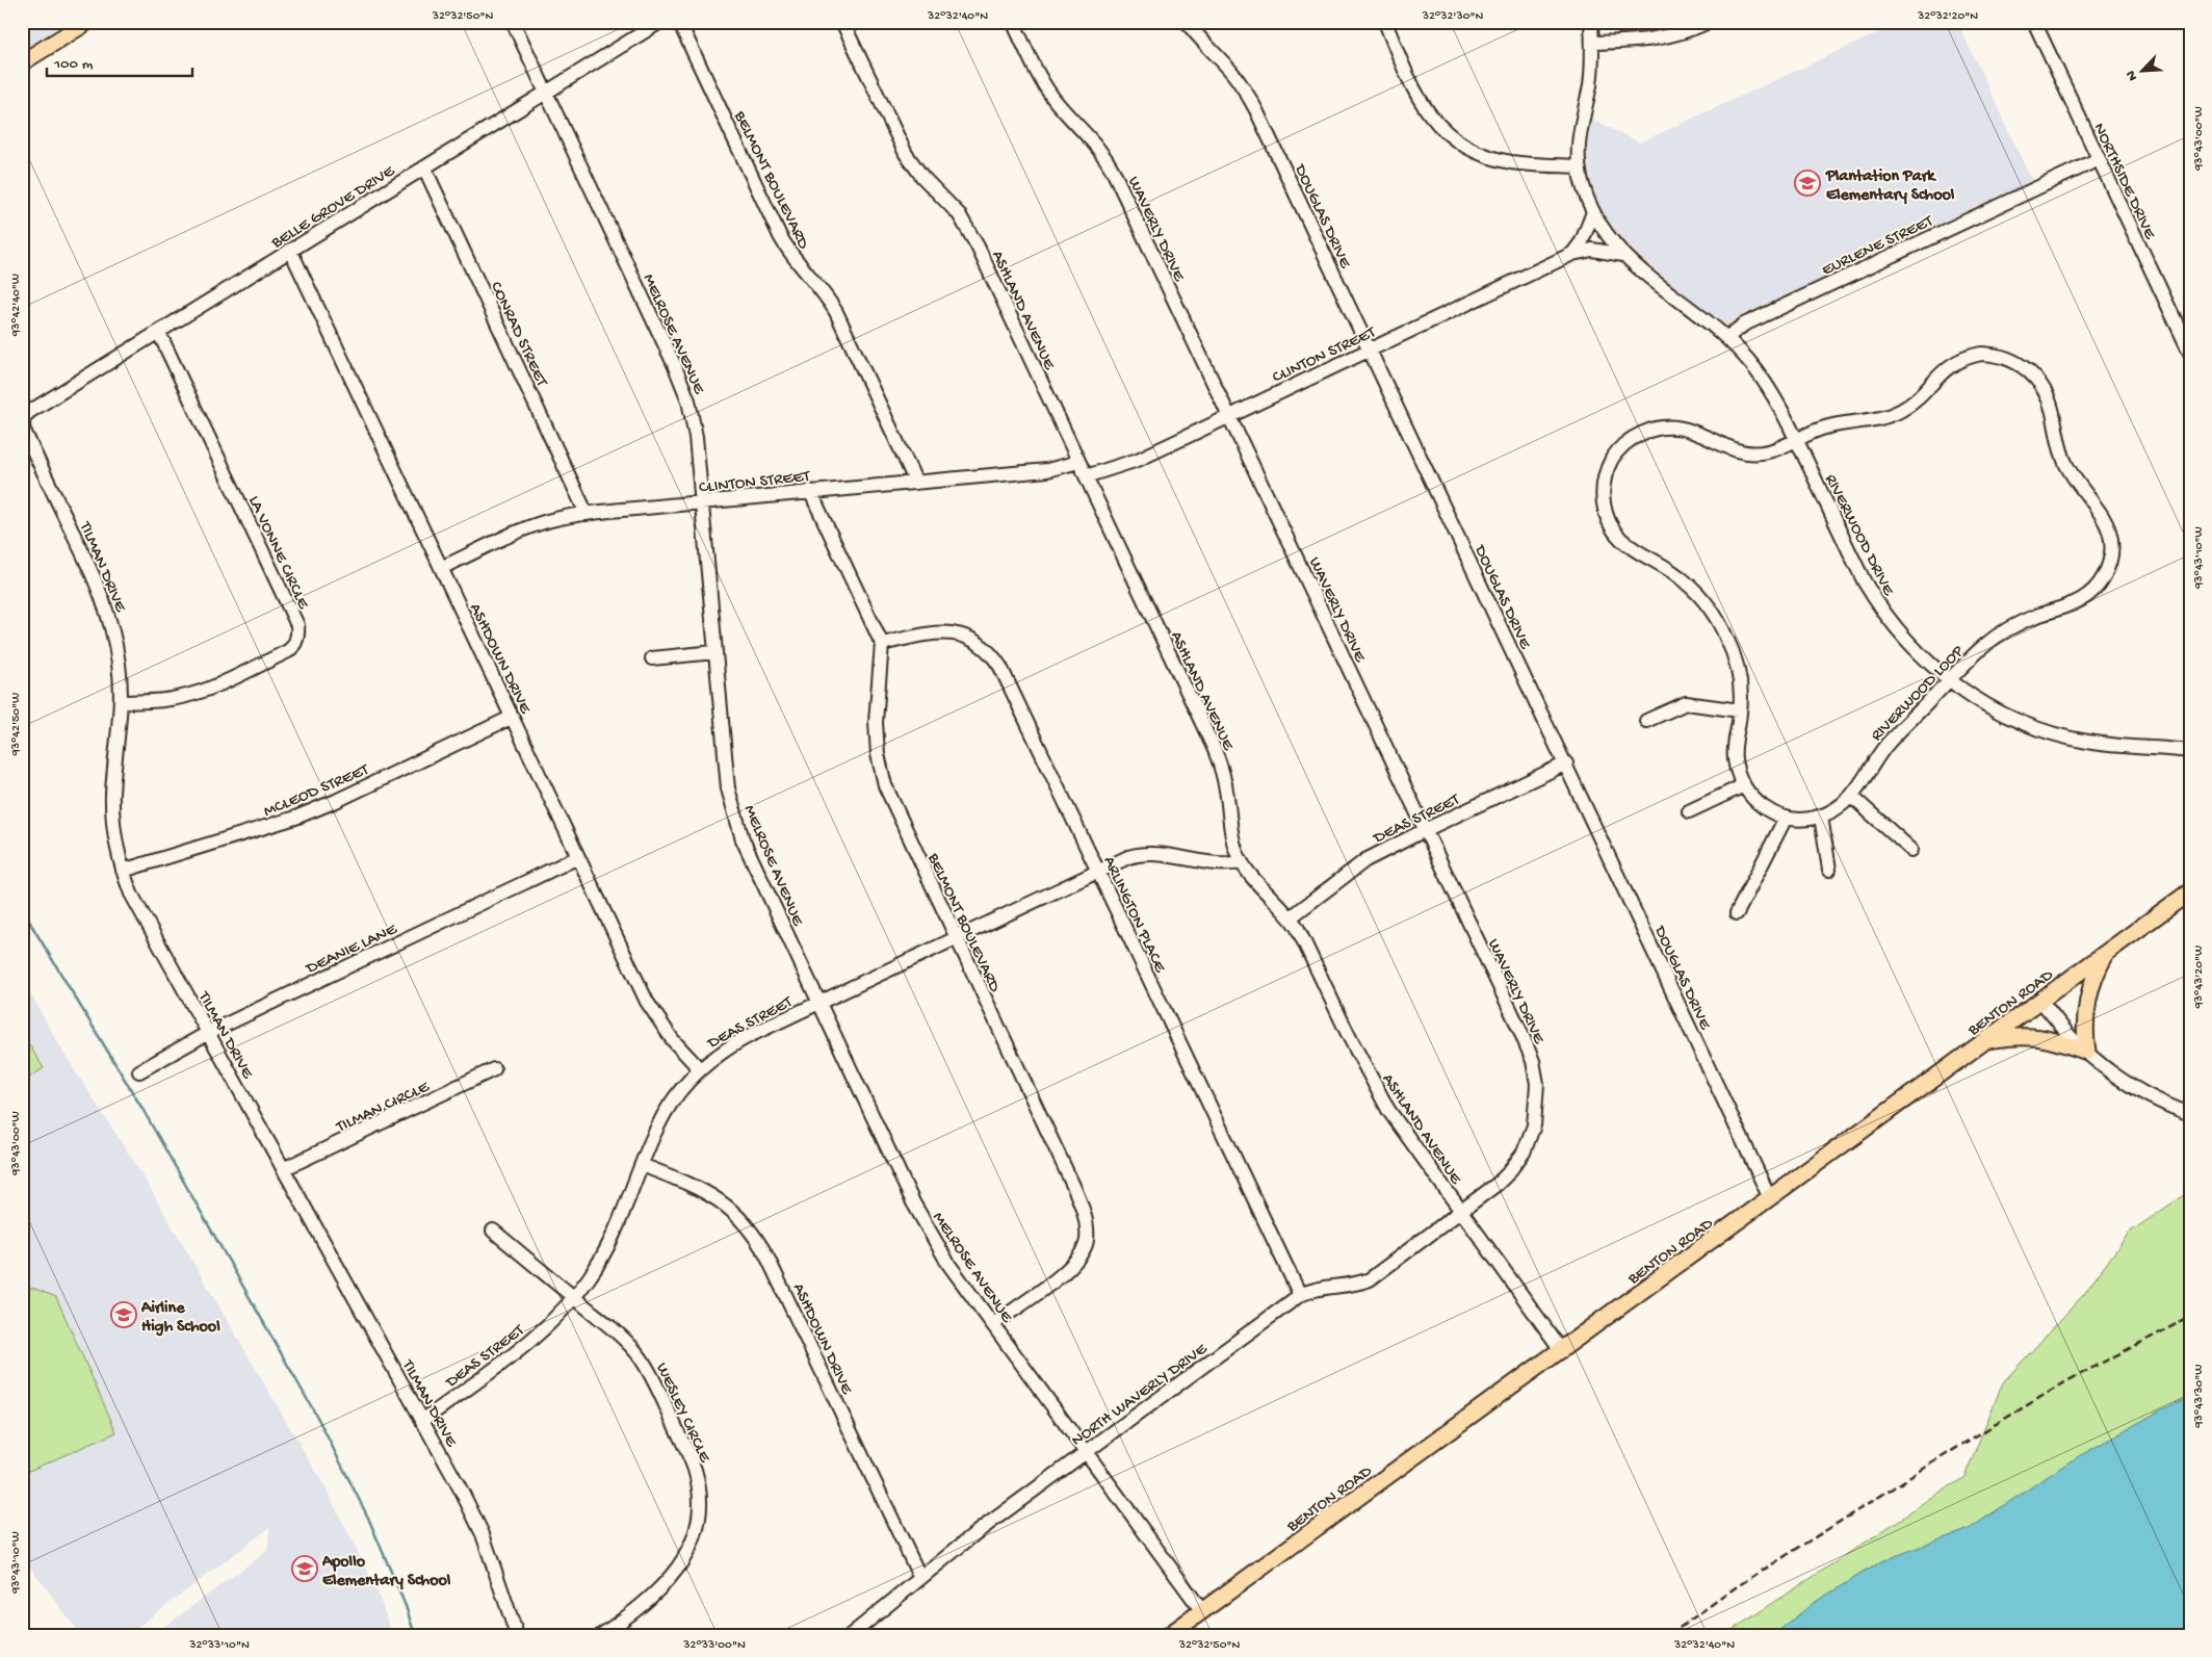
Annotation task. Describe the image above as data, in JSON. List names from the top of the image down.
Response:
{
  "streets": {
    "main road": ["BENTON ROAD"],
    "street": [
      "BELMONT BOULEVARD",
      "NORTHSIDE DRIVE",
      "BELLE GROVE DRIVE",
      "DOUGLAS DRIVE",
      "WAVERLY DRIVE",
      "EURLENE STREET",
      "ASHLAND AVENUE",
      "CONRAD STREET",
      "MELROSE AVENUE",
      "CLINTON STREET",
      "RIVERWOOD DRIVE",
      "LA VONNE CIRCLE",
      "TILMAN DRIVE",
      "ASHDOWN DRIVE",
      "RIVERWOOD LOOP",
      "MCLEOD STREET",
      "DEAS STREET",
      "ARLINGTON PLACE",
      "DEANIE LANE",
      "TILMAN CIRCLE",
      "NORTH WAVERLY DRIVE",
      "WESLEY CIRCLE"
    ]
  },
  "crossings": [
    ["BELMONT BOULEVARD", "MELROSE AVENUE"],
    ["BELMONT BOULEVARD", "CLINTON STREET"],
    ["BELMONT BOULEVARD", "DEAS STREET"],
    ["BELMONT BOULEVARD", "ARLINGTON PLACE"],
    ["NORTHSIDE DRIVE", "EURLENE STREET"],
    ["BELLE GROVE DRIVE", "CONRAD STREET"],
    ["BELLE GROVE DRIVE", "MELROSE AVENUE"],
    ["BELLE GROVE DRIVE", "LA VONNE CIRCLE"],
    ["BELLE GROVE DRIVE", "TILMAN DRIVE"],
    ["BELLE GROVE DRIVE", "ASHDOWN DRIVE"],
    ["DOUGLAS DRIVE", "CLINTON STREET"],
    ["DOUGLAS DRIVE", "DEAS STREET"],
    ["DOUGLAS DRIVE", "BENTON ROAD"],
    ["WAVERLY DRIVE", "ASHLAND AVENUE"],
    ["WAVERLY DRIVE", "CLINTON STREET"],
    ["WAVERLY DRIVE", "DEAS STREET"],
    ["WAVERLY DRIVE", "NORTH WAVERLY DRIVE"],
    ["EURLENE STREET", "RIVERWOOD DRIVE"],
    ["ASHLAND AVENUE", "CLINTON STREET"],
    ["ASHLAND AVENUE", "DEAS STREET"],
    ["ASHLAND AVENUE", "BENTON ROAD"],
    ["ASHLAND AVENUE", "NORTH WAVERLY DRIVE"],
    ["CONRAD STREET", "CLINTON STREET"],
    ["MELROSE AVENUE", "CLINTON STREET"],
    ["MELROSE AVENUE", "DEAS STREET"],
    ["MELROSE AVENUE", "BENTON ROAD"],
    ["MELROSE AVENUE", "NORTH WAVERLY DRIVE"],
    ["CLINTON STREET", "RIVERWOOD DRIVE"],
    ["CLINTON STREET", "ASHDOWN DRIVE"],
    ["RIVERWOOD DRIVE", "RIVERWOOD LOOP"],
    ["LA VONNE CIRCLE", "TILMAN DRIVE"],
    ["TILMAN DRIVE", "MCLEOD STREET"],
    ["TILMAN DRIVE", "DEAS STREET"],
    ["TILMAN DRIVE", "DEANIE LANE"],
    ["TILMAN DRIVE", "TILMAN CIRCLE"],
    ["ASHDOWN DRIVE", "MCLEOD STREET"],
    ["ASHDOWN DRIVE", "DEAS STREET"],
    ["ASHDOWN DRIVE", "DEANIE LANE"],
    ["ASHDOWN DRIVE", "NORTH WAVERLY DRIVE"],
    ["DEAS STREET", "ARLINGTON PLACE"],
    ["DEAS STREET", "WESLEY CIRCLE"],
    ["ARLINGTON PLACE", "NORTH WAVERLY DRIVE"]
  ],
  "places": {
    "school or university": ["Plantation Park Elementary School", "Airline High School", "Apollo Elementary School"]
  },
  "scale_bar": "100 m",
  "north": "bottom left",
  "coordinates": [
    "32°32'50\"N",
    "32°32'40\"N",
    "32°32'30\"N",
    "32°32'20\"N",
    "93°43'00\"W",
    "93°42'40\"W",
    "93°43'10\"W",
    "93°42'50\"W",
    "93°43'20\"W",
    "93°43'30\"W",
    "32°33'10\"N",
    "32°33'00\"N"
  ]
}
